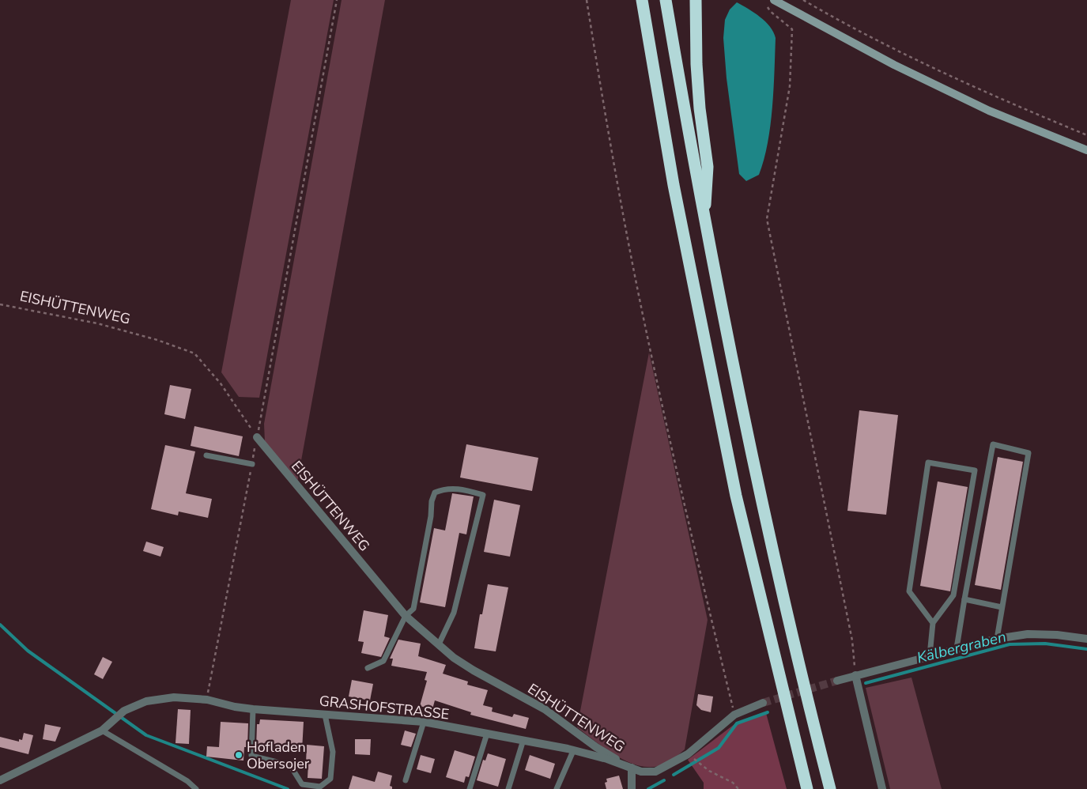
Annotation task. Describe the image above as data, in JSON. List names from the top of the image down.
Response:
{
  "streets": {
    "street": ["EISHÜTTENWEG", "GRASHOFSTRASSE"]
  },
  "crossings": [
    ["EISHÜTTENWEG", "GRASHOFSTRASSE"]
  ],
  "water": ["Kälbergraben"],
  "places": ["Hofladen Obersojer"]
}
